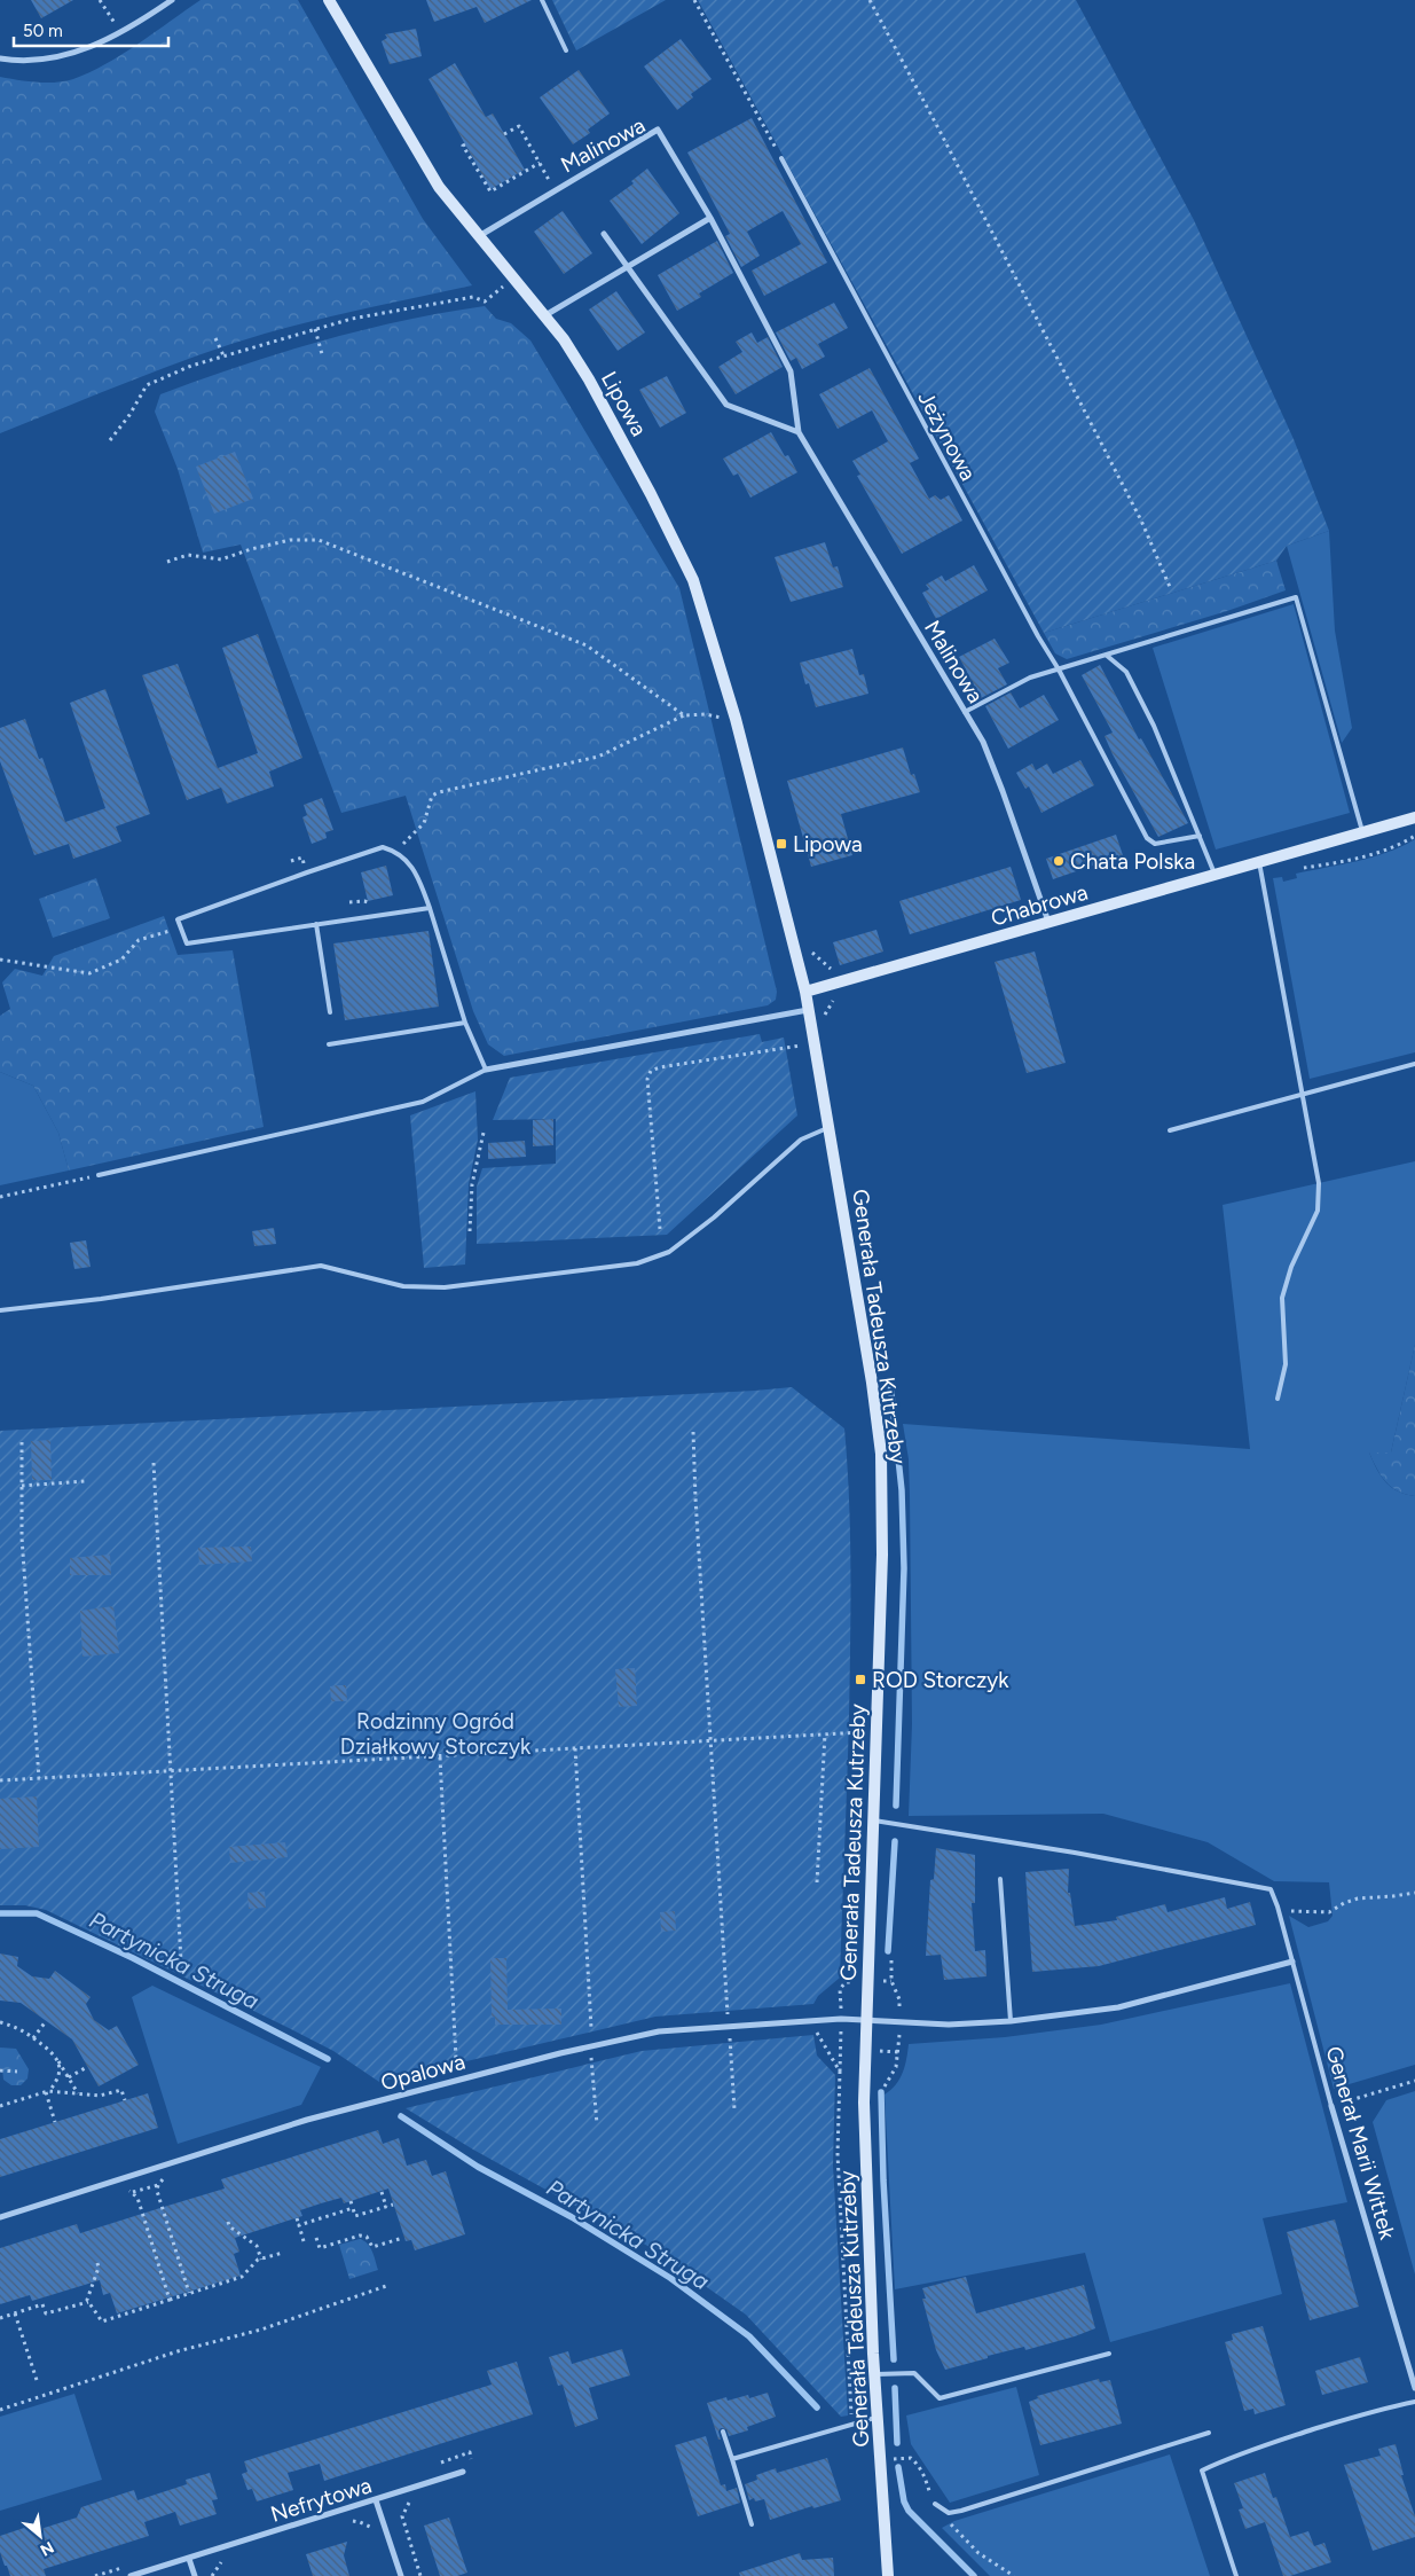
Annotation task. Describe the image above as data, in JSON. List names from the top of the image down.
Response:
{
  "streets": {
    "street": [
      "Malinowa",
      "Lipowa",
      "Chabrowa",
      "Generała Tadeusza Kutrzeby",
      "Opalowa",
      "Generał Marii Wittek",
      "Nefrytowa"
    ],
    "lane": ["Jeżynowa"]
  },
  "crossings": [
    ["Malinowa", "Lipowa"],
    ["Malinowa", "Chabrowa"],
    ["Lipowa", "Chabrowa"],
    ["Lipowa", "Generała Tadeusza Kutrzeby"],
    ["Generała Tadeusza Kutrzeby", "Opalowa"],
    ["Opalowa", "Generał Marii Wittek"]
  ],
  "water": ["Partynicka Struga"],
  "parks": ["Rodzinny Ogród Działkowy Storczyk"],
  "places": {
    "transit": ["Lipowa", "ROD Storczyk"],
    "other": ["Chata Polska"]
  },
  "scale_bar": "50 m",
  "north": "bottom right"
}
